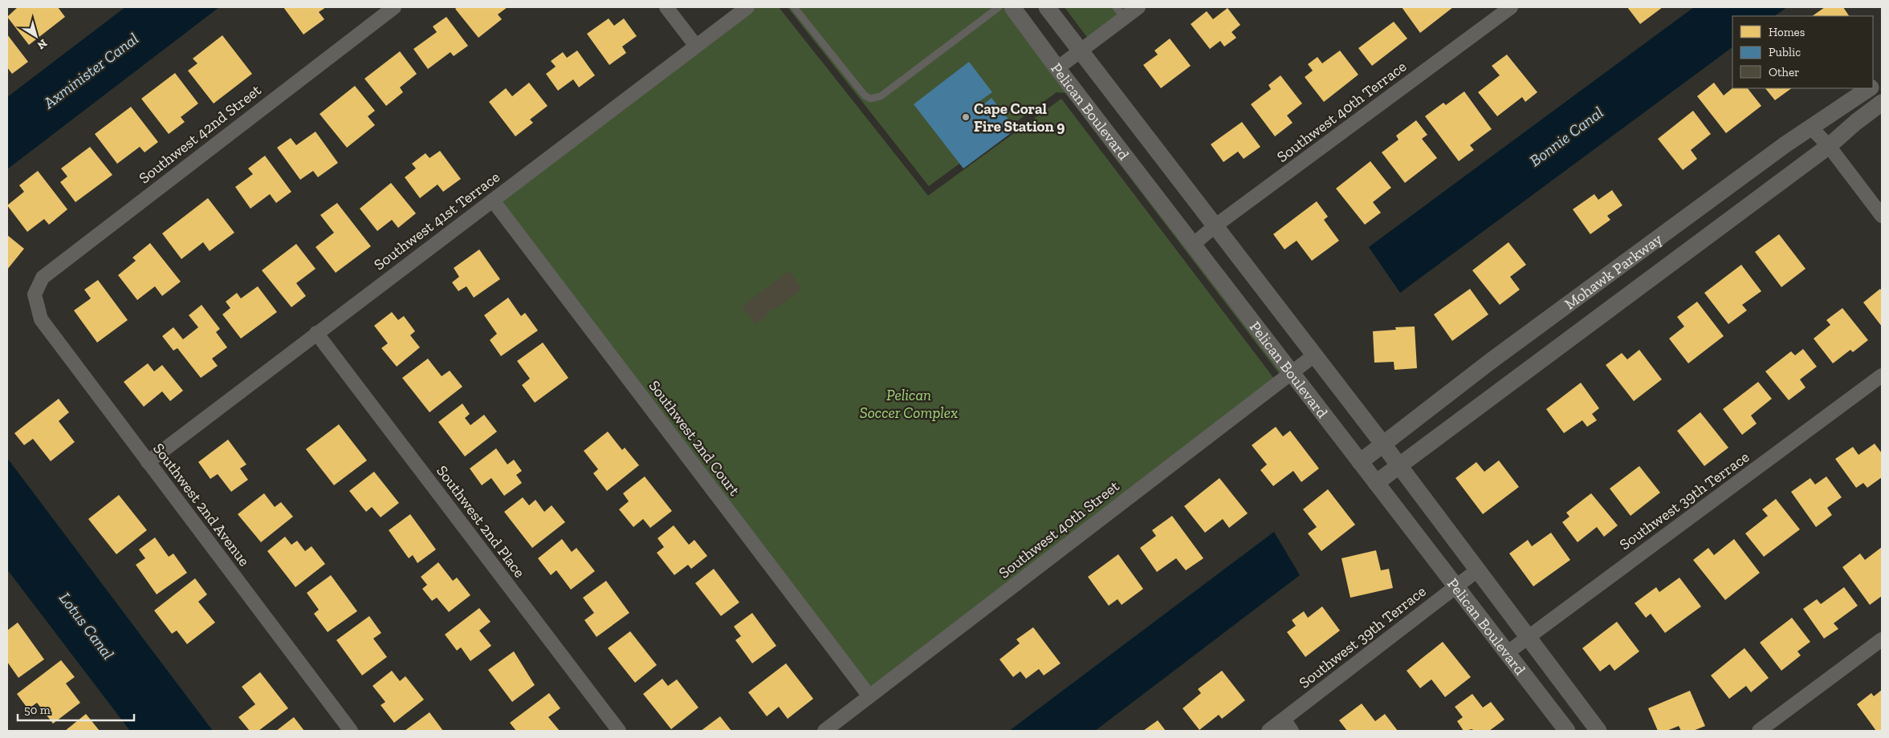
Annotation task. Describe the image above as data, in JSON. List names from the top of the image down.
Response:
{
  "streets": {
    "street": [
      "Pelican Boulevard",
      "Southwest 40th Terrace",
      "Southwest 42nd Street",
      "Southwest 41st Terrace",
      "Mohawk Parkway",
      "Southwest 2nd Court",
      "Southwest 39th Terrace",
      "Southwest 2nd Avenue",
      "Southwest 2nd Place",
      "Southwest 40th Street"
    ]
  },
  "crossings": [
    ["Pelican Boulevard", "Southwest 40th Terrace"],
    ["Pelican Boulevard", "Mohawk Parkway"],
    ["Pelican Boulevard", "Southwest 39th Terrace"],
    ["Pelican Boulevard", "Southwest 40th Street"],
    ["Southwest 42nd Street", "Southwest 2nd Avenue"],
    ["Southwest 41st Terrace", "Southwest 2nd Court"],
    ["Southwest 41st Terrace", "Southwest 2nd Avenue"],
    ["Southwest 41st Terrace", "Southwest 2nd Place"],
    ["Southwest 2nd Court", "Southwest 40th Street"]
  ],
  "water": ["Axminister Canal", "Bonnie Canal", "Lotus Canal"],
  "parks": ["Pelican Soccer Complex"],
  "places": ["Cape Coral Fire Station 9"],
  "legend": ["Homes", "Public", "Other"],
  "scale_bar": "50 m",
  "north": "bottom right"
}
